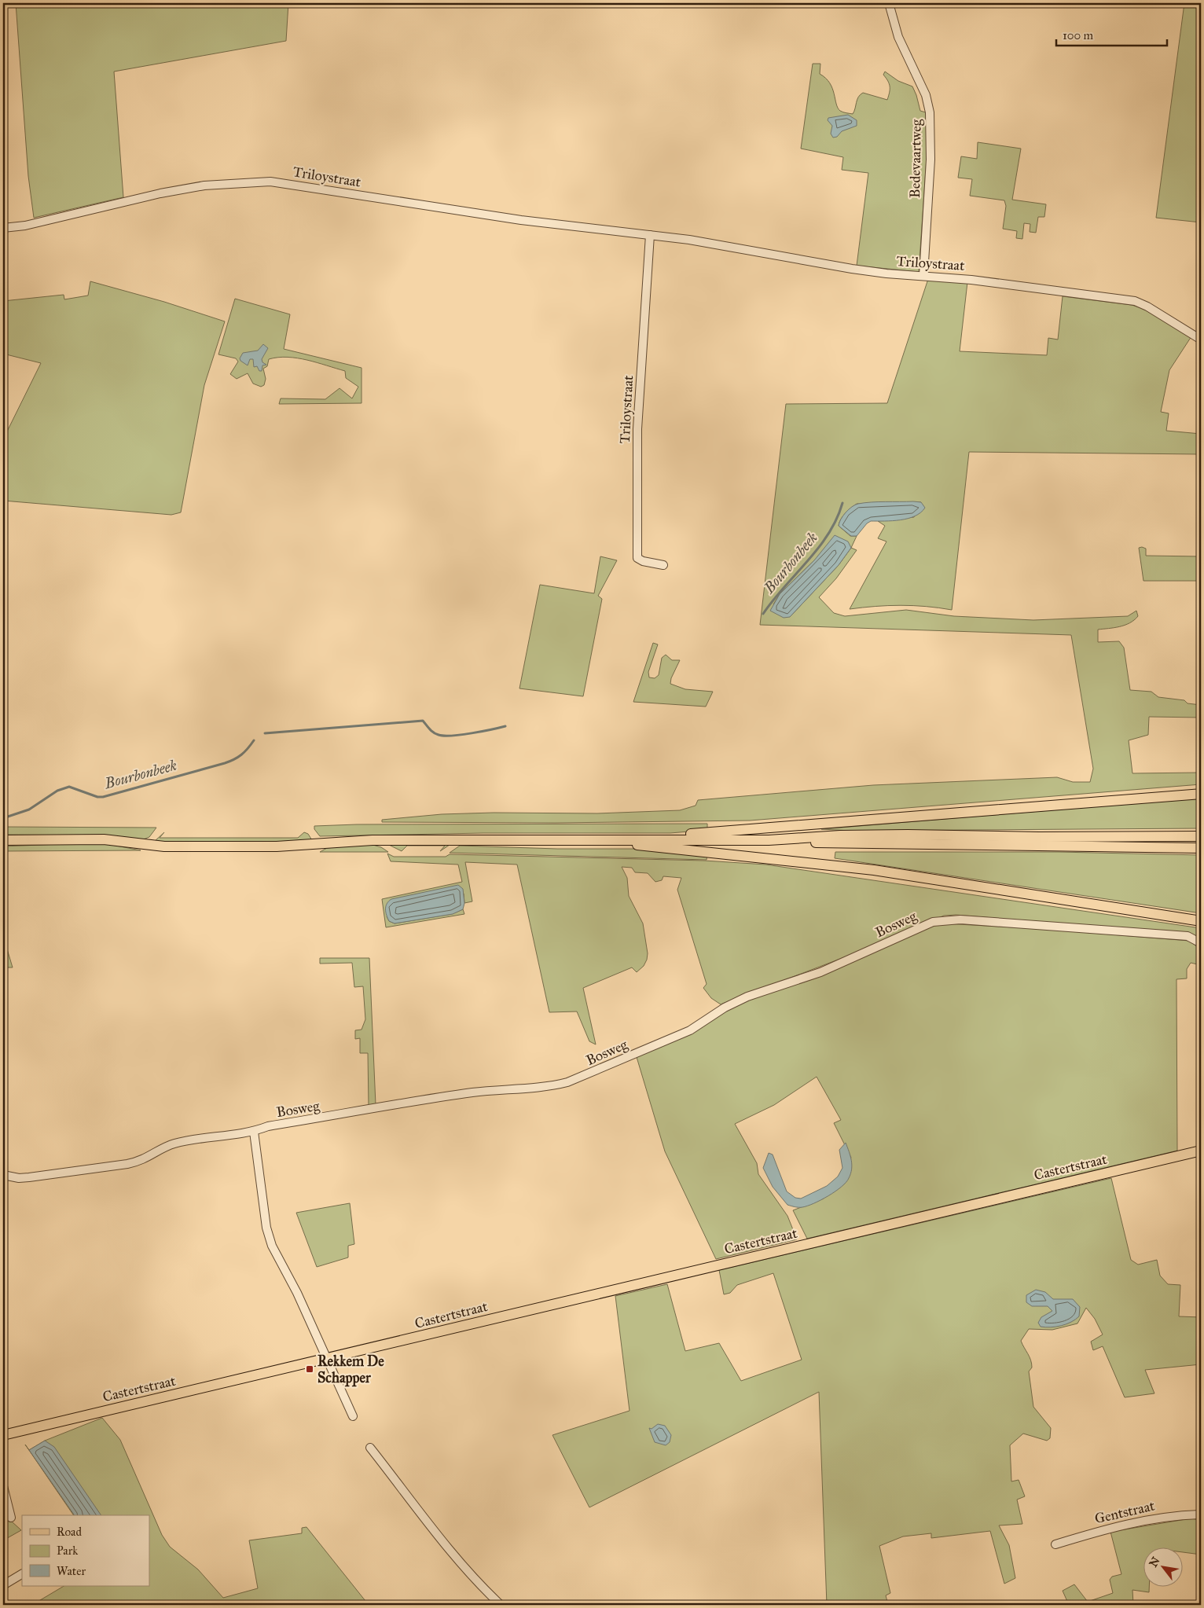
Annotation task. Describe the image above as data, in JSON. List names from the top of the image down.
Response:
{
  "streets": {
    "main road": ["Castertstraat"],
    "street": [
      "Bedevaartweg",
      "Triloystraat",
      "Bosweg",
      "Gentstraat"
    ]
  },
  "crossings": [
    ["Bedevaartweg", "Triloystraat"]
  ],
  "water": ["Bourbonbeek"],
  "places": {
    "transit": ["Rekkem De Schapper"]
  },
  "legend": ["Road", "Park", "Water"],
  "scale_bar": "100 m",
  "north": "top left"
}
